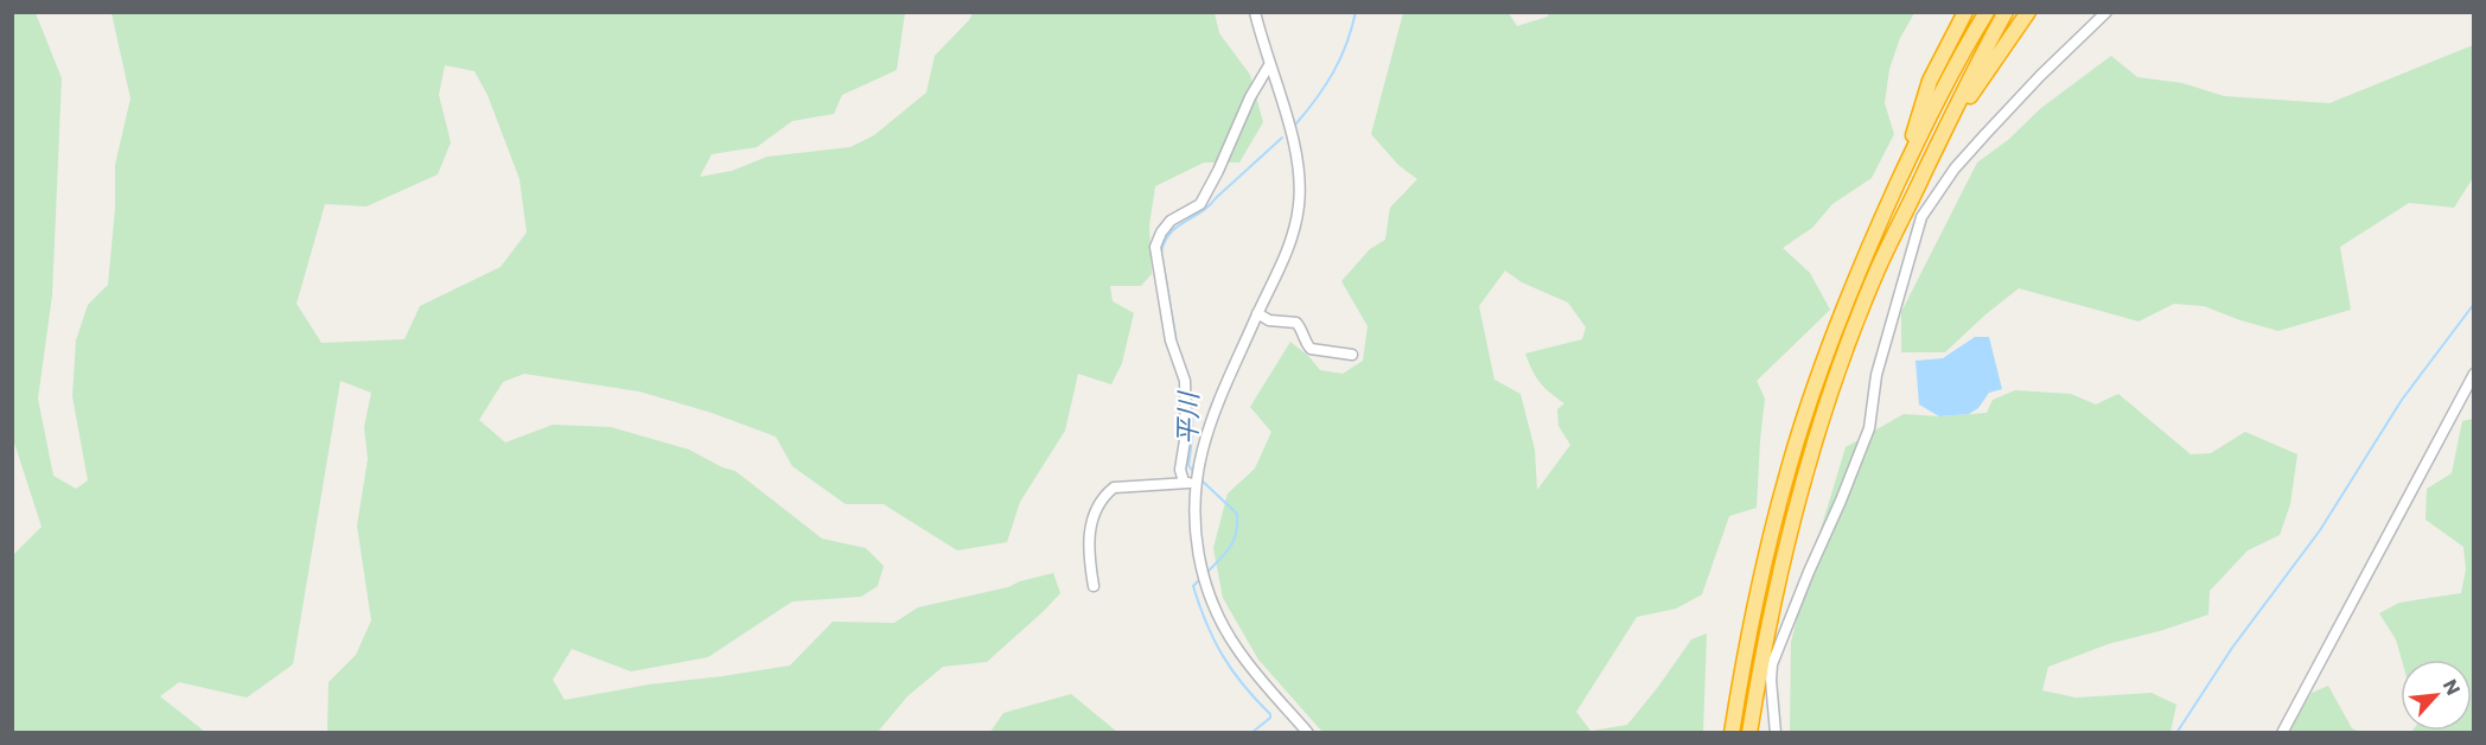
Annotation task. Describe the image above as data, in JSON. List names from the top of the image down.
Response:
{
  "water": ["平川"],
  "north": "top right"
}
